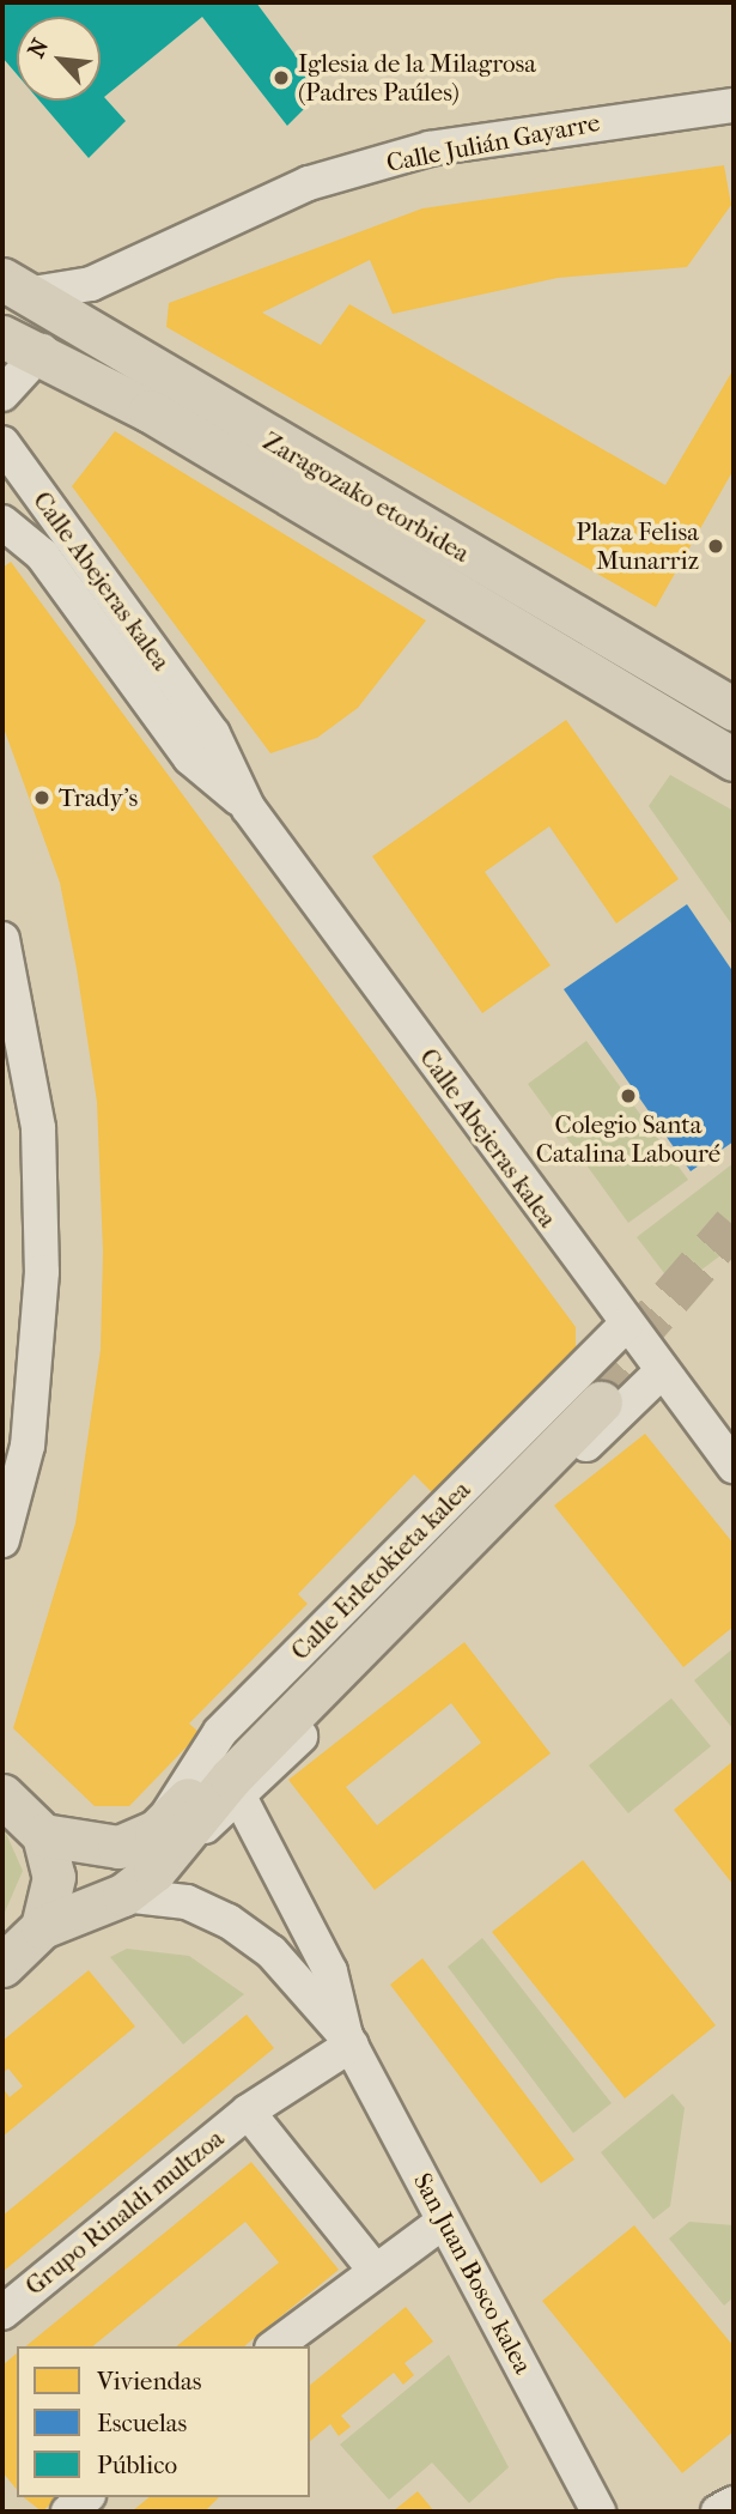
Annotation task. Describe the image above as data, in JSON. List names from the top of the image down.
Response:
{
  "streets": {
    "main road": ["Zaragozako etorbidea", "Calle Erletokieta kalea"],
    "street": [
      "Calle Julián Gayarre",
      "Calle Abejeras kalea",
      "Grupo Rinaldi multzoa",
      "San Juan Bosco kalea"
    ]
  },
  "crossings": [
    ["Calle Julián Gayarre", "Zaragozako etorbidea"],
    ["Calle Abejeras kalea", "Calle Erletokieta kalea"],
    ["Calle Erletokieta kalea", "San Juan Bosco kalea"],
    ["Grupo Rinaldi multzoa", "San Juan Bosco kalea"]
  ],
  "places": [
    "Iglesia de la Milagrosa (Padres Paúles)",
    "Plaza Felisa Munarriz",
    "Trady's",
    "Colegio Santa Catalina Labouré"
  ],
  "legend": ["Viviendas", "Escuelas", "Público"],
  "north": "top left"
}
